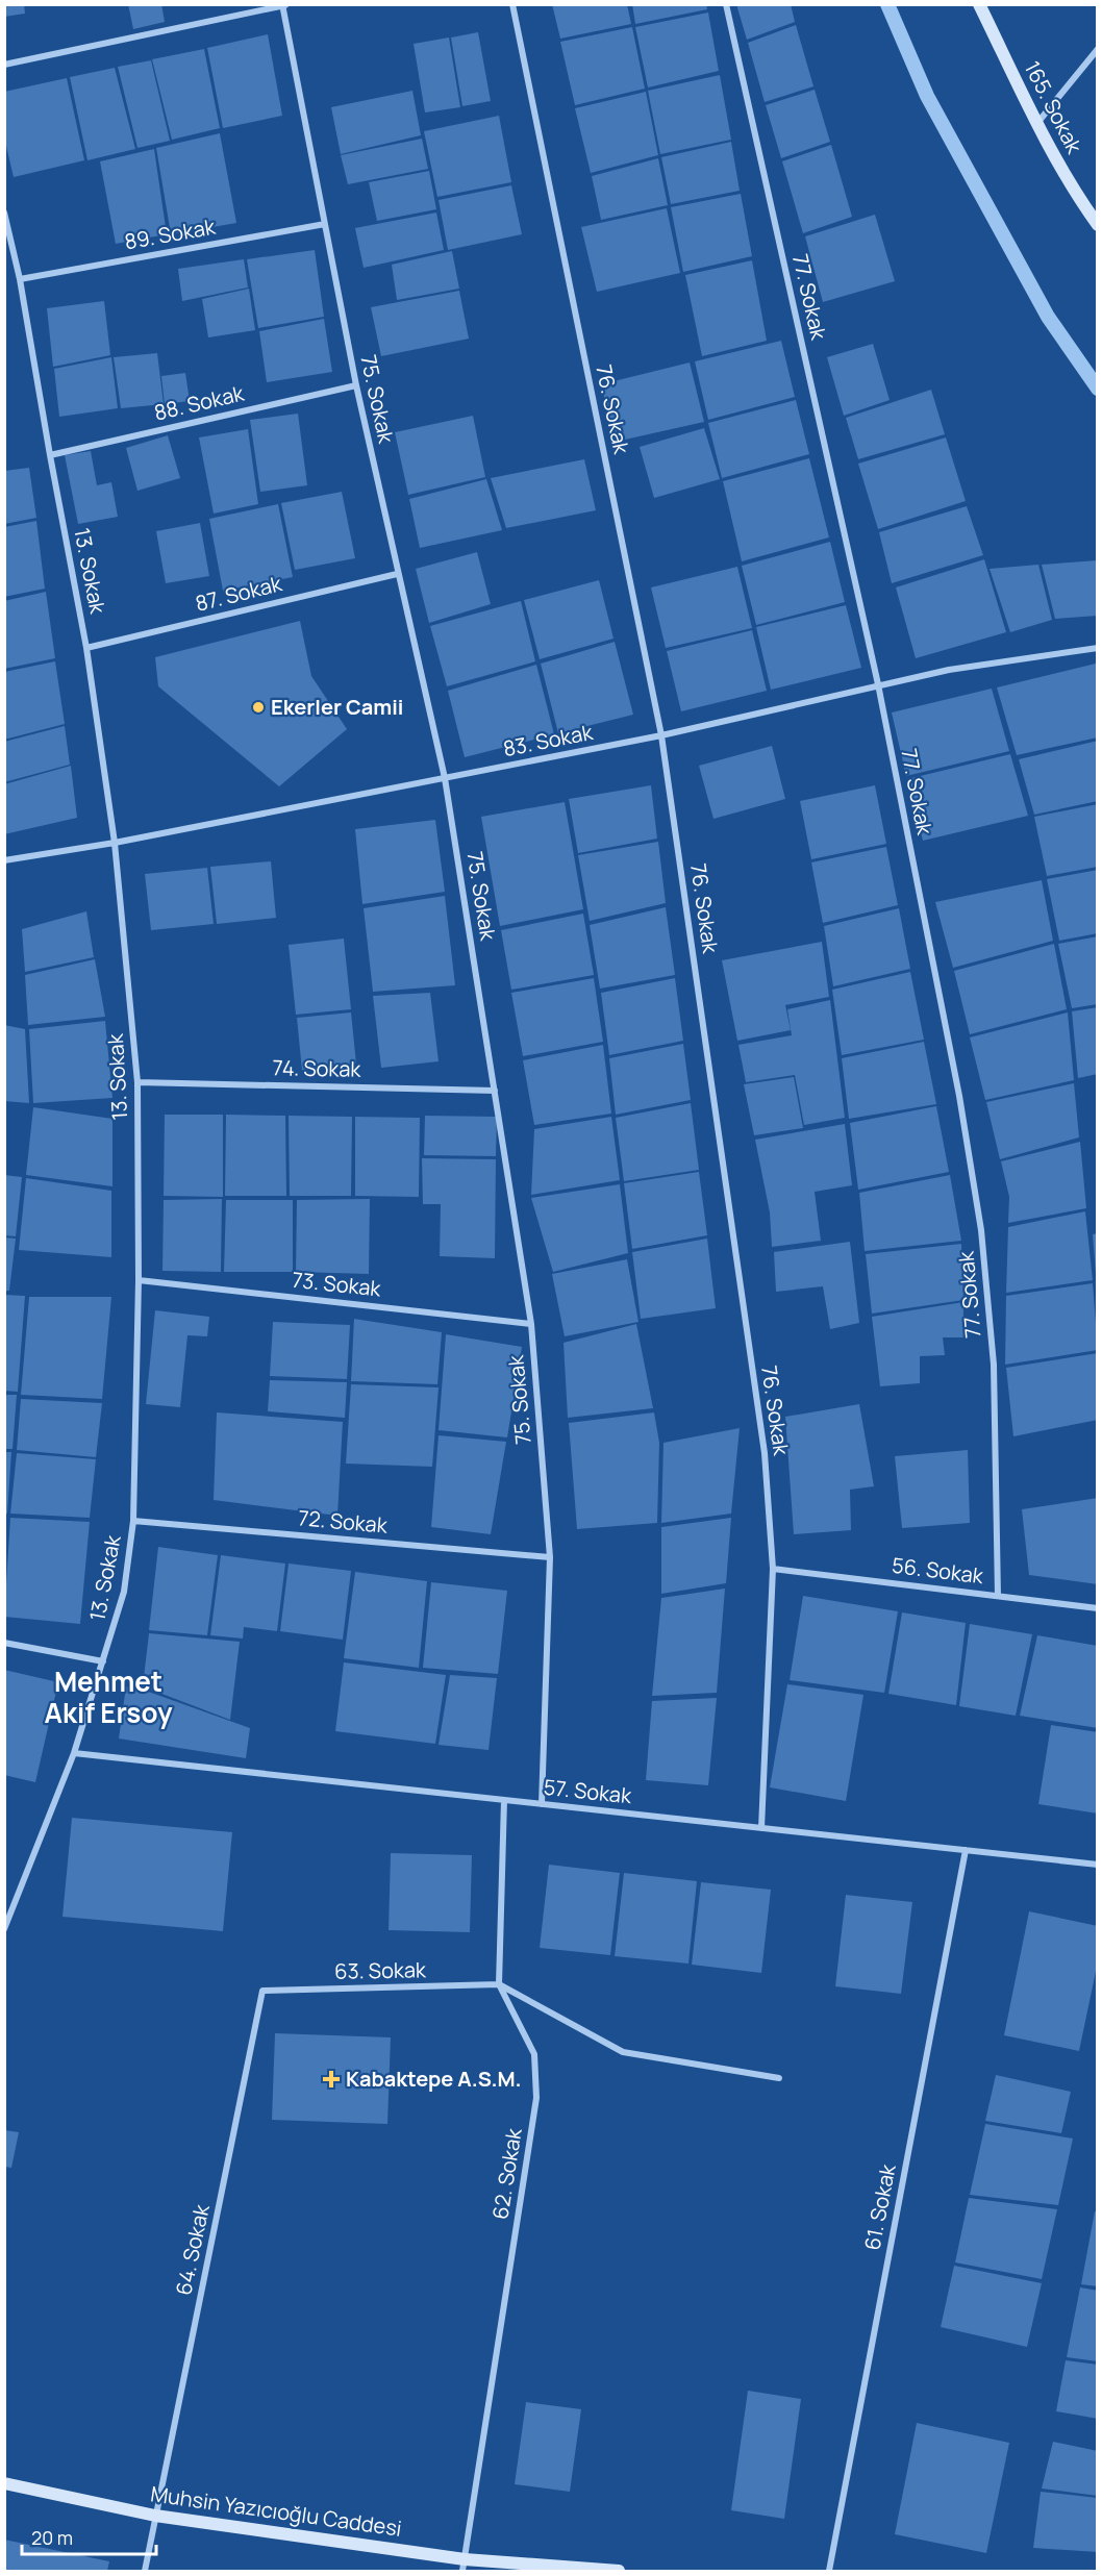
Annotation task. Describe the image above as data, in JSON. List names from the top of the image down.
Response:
{
  "streets": {
    "main road": ["165. Sokak", "Muhsin Yazıcıoğlu Caddesi"],
    "street": [
      "89. Sokak",
      "77. Sokak",
      "75. Sokak",
      "88. Sokak",
      "76. Sokak",
      "13. Sokak",
      "87. Sokak",
      "83. Sokak",
      "74. Sokak",
      "73. Sokak",
      "72. Sokak",
      "56. Sokak",
      "57. Sokak",
      "63. Sokak",
      "62. Sokak",
      "61. Sokak",
      "64. Sokak"
    ]
  },
  "crossings": [
    ["89. Sokak", "75. Sokak"],
    ["89. Sokak", "13. Sokak"],
    ["77. Sokak", "83. Sokak"],
    ["77. Sokak", "56. Sokak"],
    ["75. Sokak", "88. Sokak"],
    ["75. Sokak", "87. Sokak"],
    ["75. Sokak", "83. Sokak"],
    ["75. Sokak", "74. Sokak"],
    ["75. Sokak", "73. Sokak"],
    ["75. Sokak", "72. Sokak"],
    ["75. Sokak", "57. Sokak"],
    ["88. Sokak", "13. Sokak"],
    ["76. Sokak", "83. Sokak"],
    ["76. Sokak", "56. Sokak"],
    ["76. Sokak", "57. Sokak"],
    ["13. Sokak", "87. Sokak"],
    ["13. Sokak", "83. Sokak"],
    ["13. Sokak", "74. Sokak"],
    ["13. Sokak", "73. Sokak"],
    ["13. Sokak", "72. Sokak"],
    ["13. Sokak", "57. Sokak"],
    ["57. Sokak", "62. Sokak"],
    ["57. Sokak", "61. Sokak"],
    ["63. Sokak", "62. Sokak"],
    ["63. Sokak", "64. Sokak"],
    ["62. Sokak", "Muhsin Yazıcıoğlu Caddesi"],
    ["64. Sokak", "Muhsin Yazıcıoğlu Caddesi"]
  ],
  "districts": ["Mehmet Akif Ersoy"],
  "places": {
    "other": ["Ekerler Camii"],
    "health": ["Kabaktepe A.S.M."]
  },
  "scale_bar": "20 m"
}
